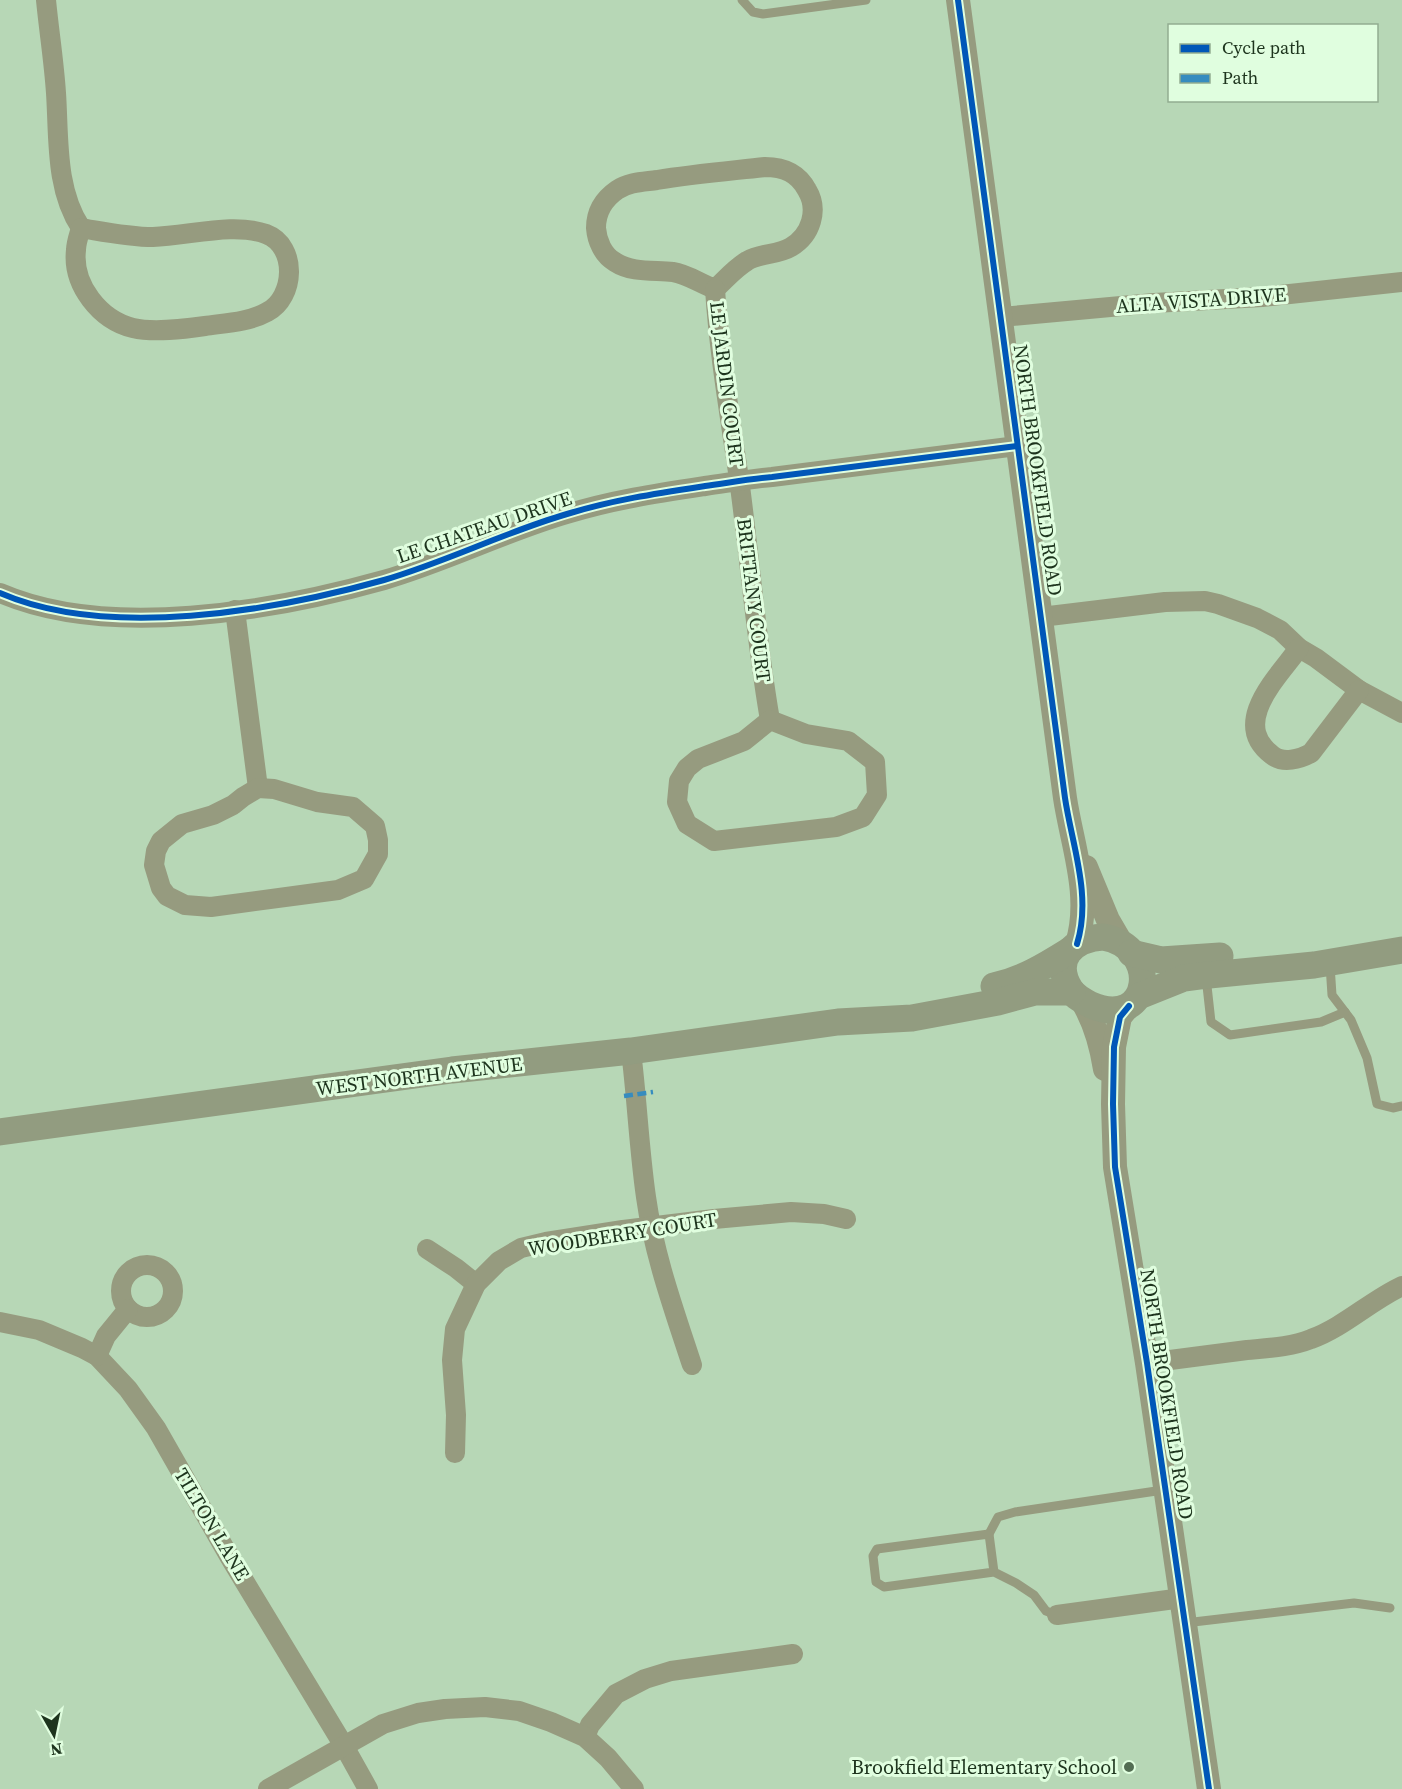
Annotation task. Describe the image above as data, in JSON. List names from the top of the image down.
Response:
{
  "streets": {
    "main road": ["WEST NORTH AVENUE"],
    "street": [
      "ALTA VISTA DRIVE",
      "LE JARDIN COURT",
      "NORTH BROOKFIELD ROAD",
      "LE CHATEAU DRIVE",
      "BRITTANY COURT",
      "WOODBERRY COURT",
      "TILTON LANE"
    ]
  },
  "crossings": [
    ["ALTA VISTA DRIVE", "NORTH BROOKFIELD ROAD"],
    ["LE JARDIN COURT", "LE CHATEAU DRIVE"],
    ["LE JARDIN COURT", "BRITTANY COURT"],
    ["NORTH BROOKFIELD ROAD", "LE CHATEAU DRIVE"],
    ["NORTH BROOKFIELD ROAD", "WEST NORTH AVENUE"],
    ["LE CHATEAU DRIVE", "BRITTANY COURT"]
  ],
  "places": ["Brookfield Elementary School"],
  "legend": ["Cycle path", "Path"],
  "north": "bottom"
}
